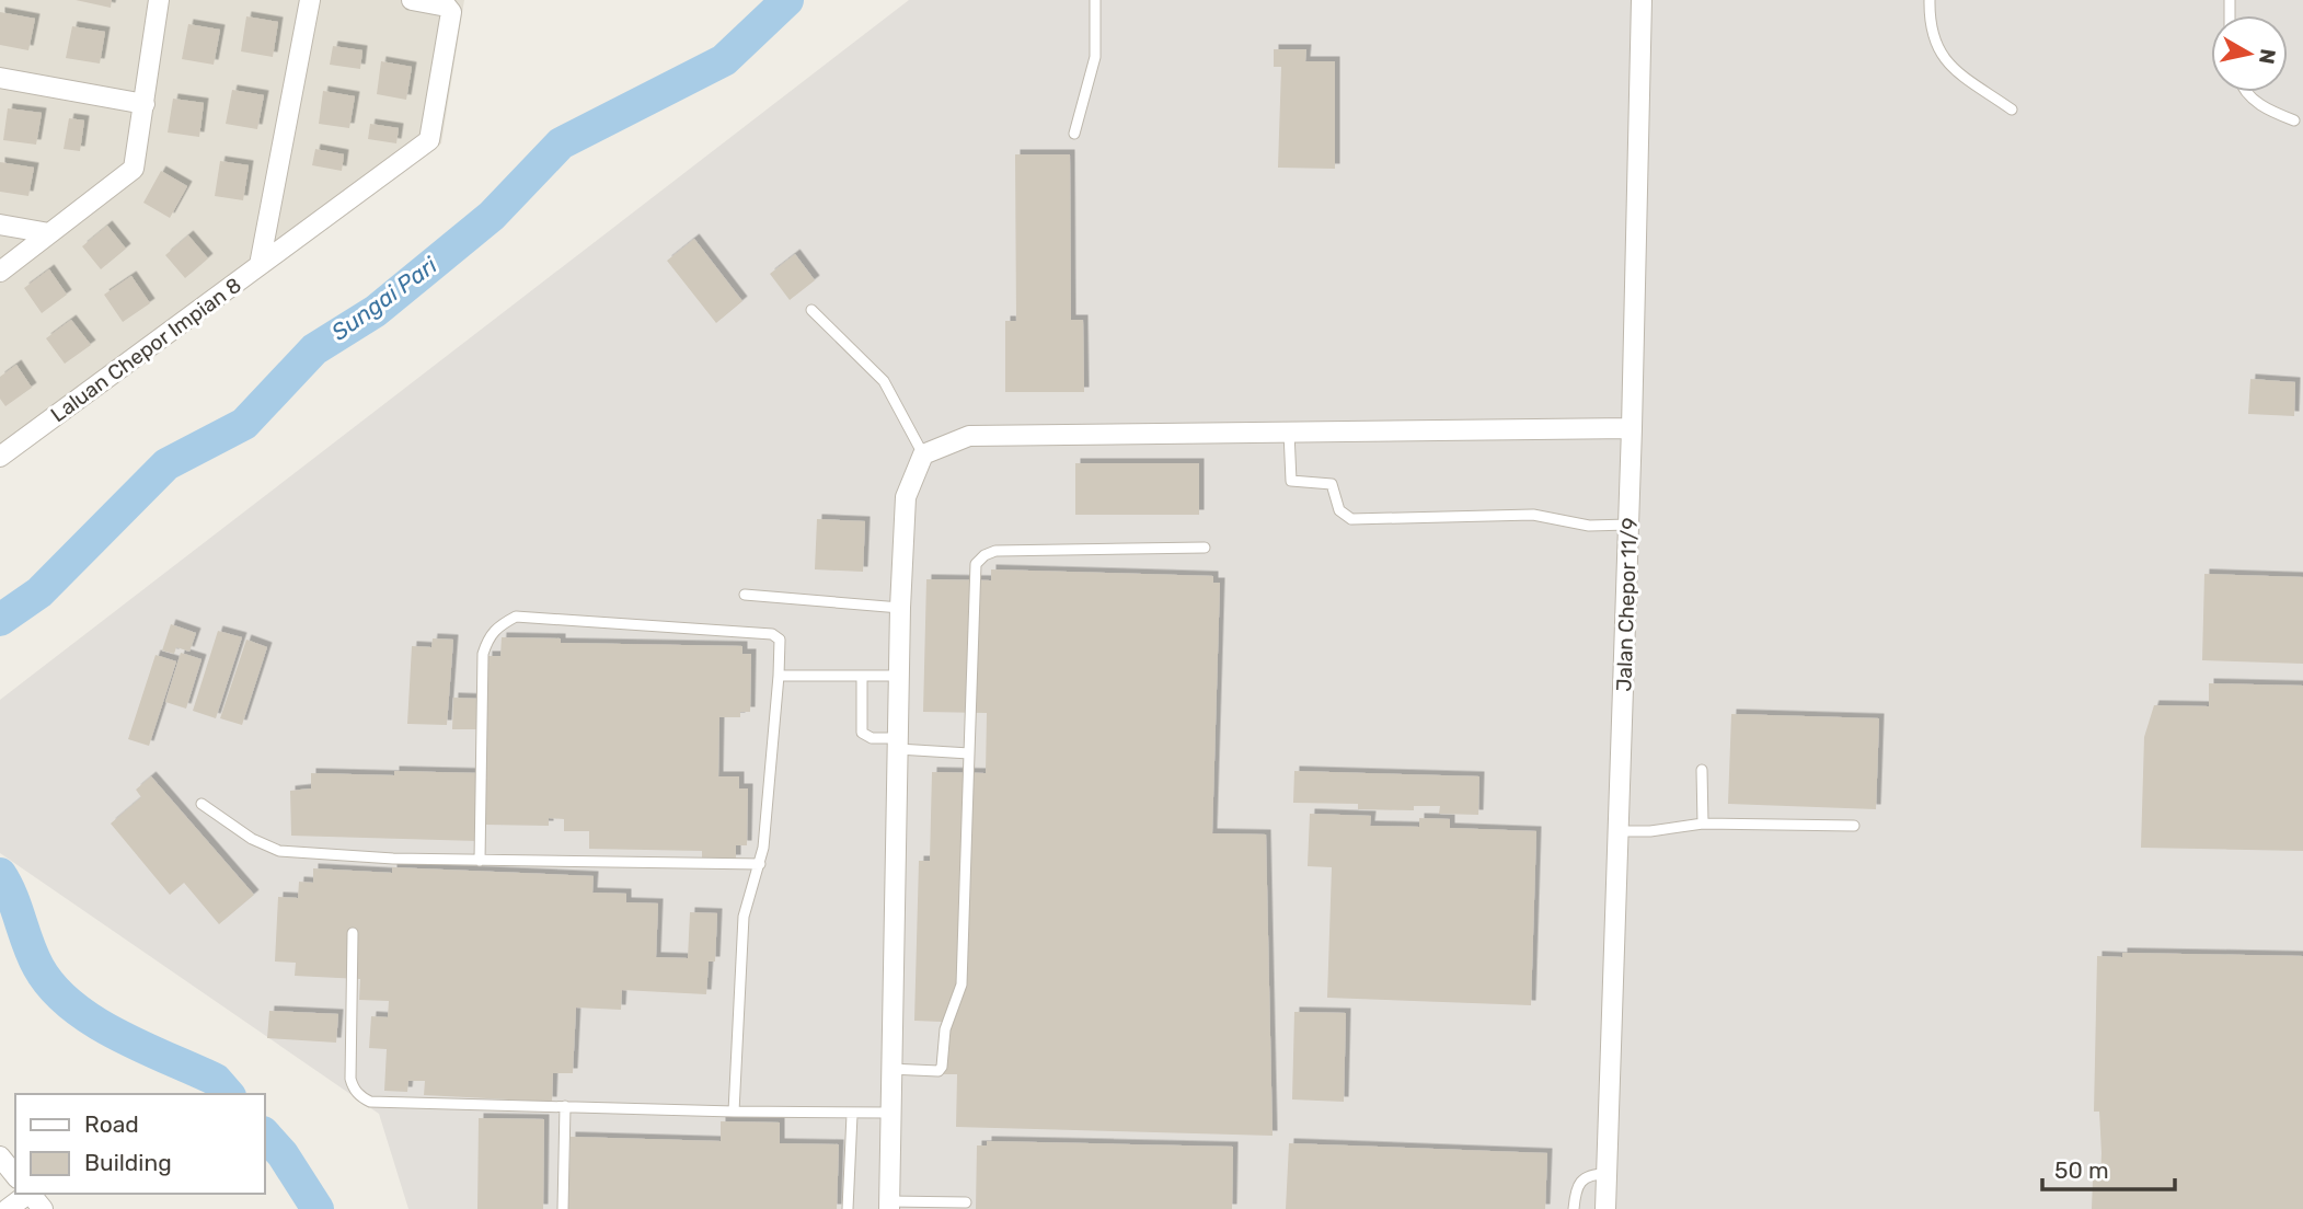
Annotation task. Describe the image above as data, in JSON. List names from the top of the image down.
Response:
{
  "streets": {
    "street": ["Laluan Chepor Impian 8", "Jalan Chepor 11/9"]
  },
  "water": ["Sungai Pari"],
  "legend": ["Road", "Building"],
  "scale_bar": "50 m",
  "north": "right"
}
